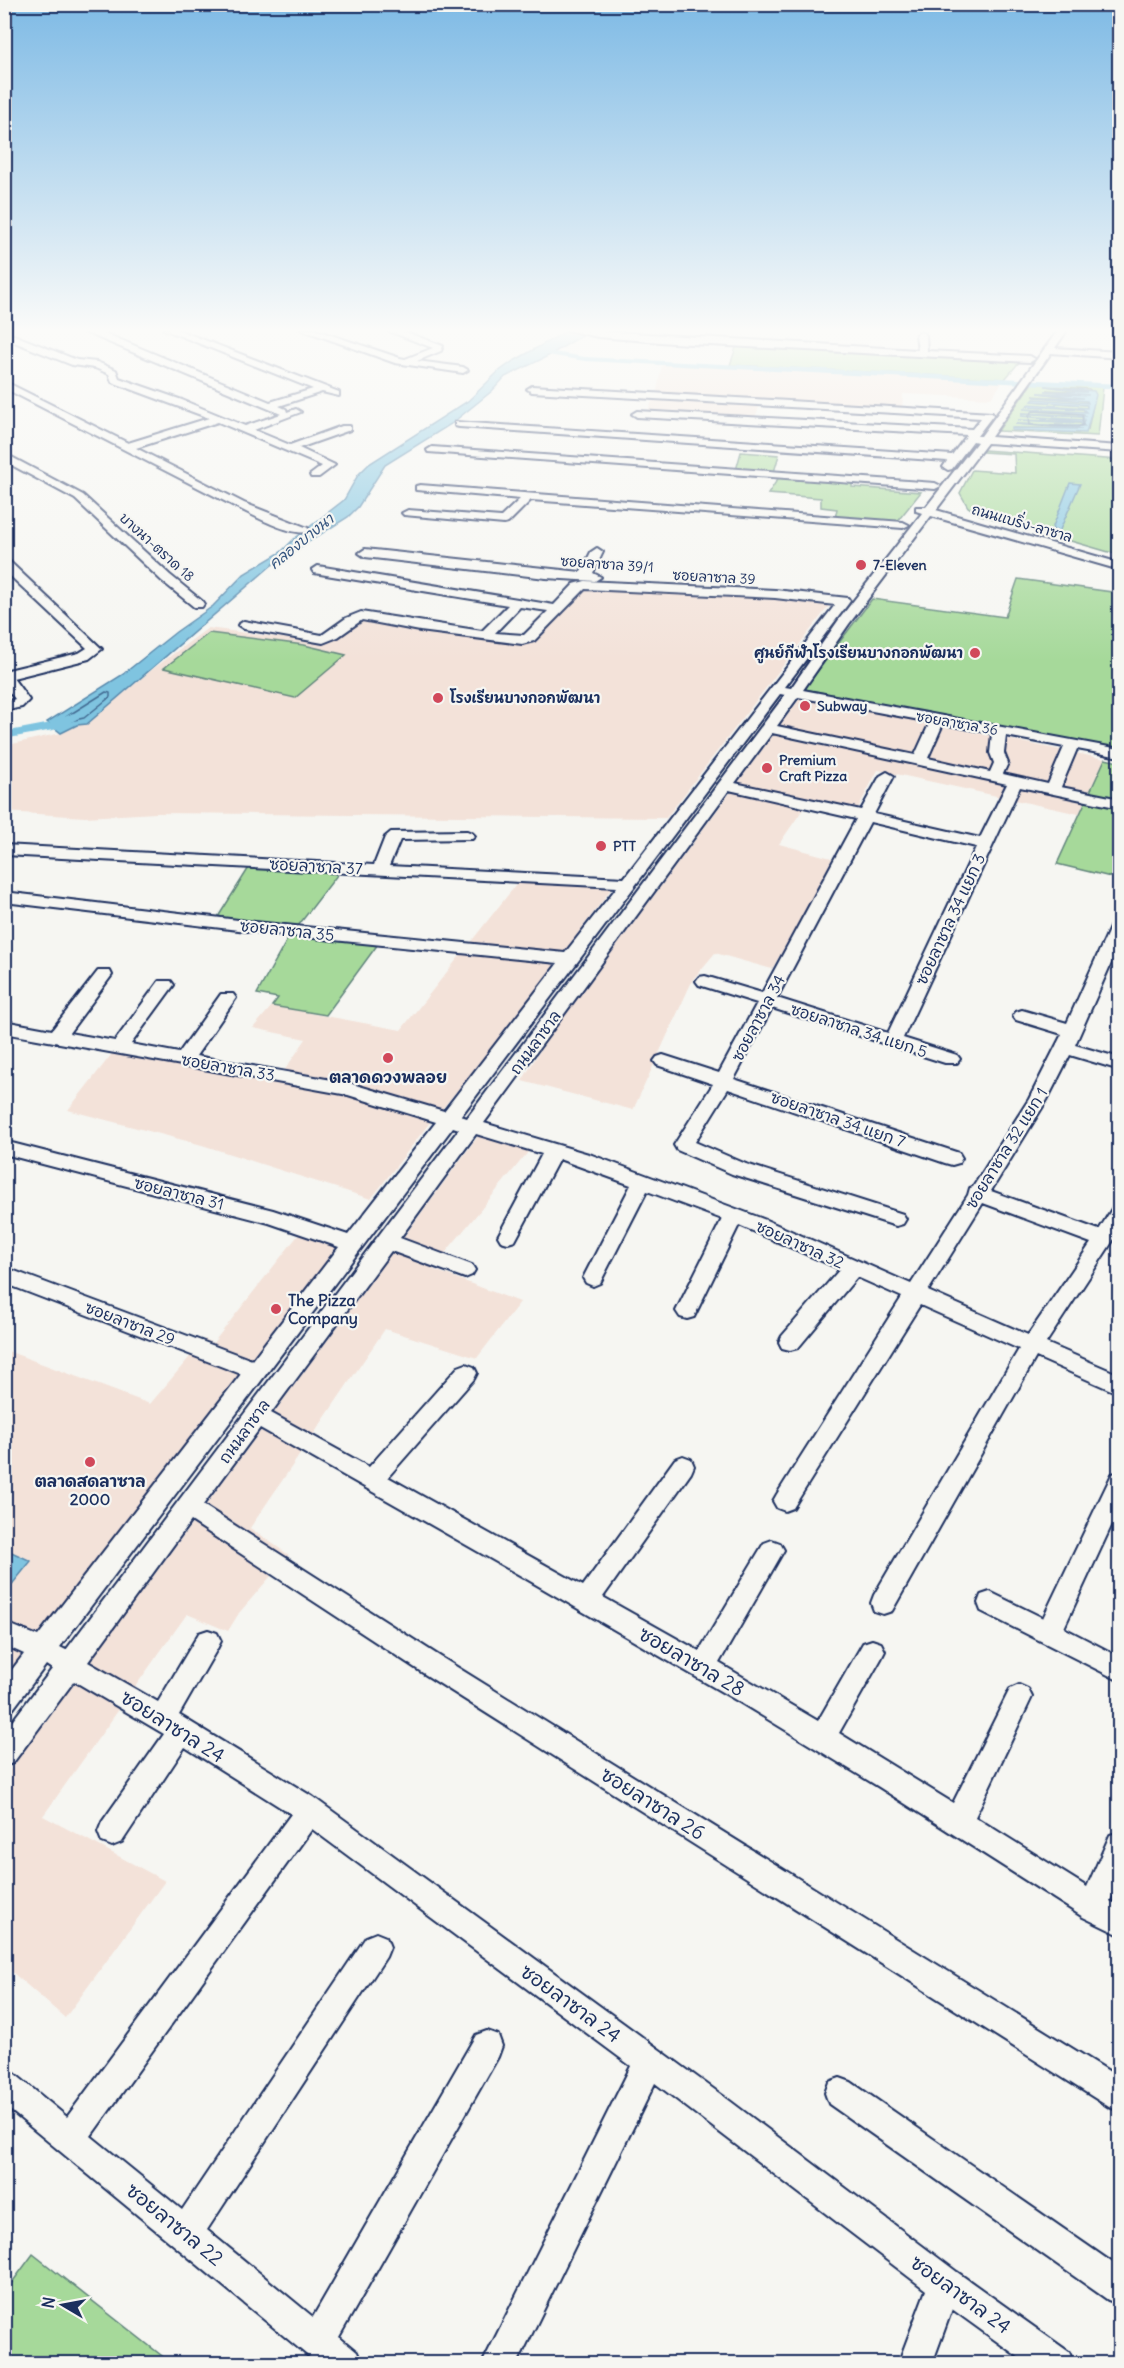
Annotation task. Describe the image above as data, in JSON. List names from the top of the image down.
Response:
{
  "streets": {
    "street": [
      "ถนนแบริ่ง-ลาซาล",
      "บางนา-ตราด 18",
      "ซอยลาซาล 39/1",
      "ซอยลาซาล 39",
      "ซอยลาซาล 36",
      "ซอยลาซาล 37",
      "ซอยลาซาล 34 แยก 3",
      "ซอยลาซาล 35",
      "ซอยลาซาล 34",
      "ซอยลาซาล 34 แยก 5",
      "ถนนลาซาล",
      "ซอยลาซาล 33",
      "ซอยลาซาล 34 แยก 7",
      "ซอยลาซาล 32 แยก 1",
      "ซอยลาซาล 31",
      "ซอยลาซาล 32",
      "ซอยลาซาล 29",
      "ซอยลาซาล 28",
      "ซอยลาซาล 24",
      "ซอยลาซาล 26",
      "ซอยลาซาล 22"
    ]
  },
  "crossings": [
    ["ถนนแบริ่ง-ลาซาล", "ถนนลาซาล"],
    ["ซอยลาซาล 39/1", "ซอยลาซาล 39"],
    ["ซอยลาซาล 39/1", "ถนนลาซาล"],
    ["ซอยลาซาล 39", "ถนนลาซาล"],
    ["ซอยลาซาล 36", "ถนนลาซาล"],
    ["ซอยลาซาล 37", "ถนนลาซาล"],
    ["ซอยลาซาล 34 แยก 3", "ซอยลาซาล 34"],
    ["ซอยลาซาล 34 แยก 3", "ซอยลาซาล 34 แยก 5"],
    ["ซอยลาซาล 35", "ถนนลาซาล"],
    ["ซอยลาซาล 34", "ซอยลาซาล 34 แยก 5"],
    ["ซอยลาซาล 34", "ซอยลาซาล 34 แยก 7"],
    ["ถนนลาซาล", "ซอยลาซาล 33"],
    ["ถนนลาซาล", "ซอยลาซาล 31"],
    ["ถนนลาซาล", "ซอยลาซาล 32"],
    ["ถนนลาซาล", "ซอยลาซาล 29"],
    ["ถนนลาซาล", "ซอยลาซาล 28"],
    ["ถนนลาซาล", "ซอยลาซาล 24"],
    ["ถนนลาซาล", "ซอยลาซาล 26"],
    ["ซอยลาซาล 33", "ซอยลาซาล 32"],
    ["ซอยลาซาล 32 แยก 1", "ซอยลาซาล 32"]
  ],
  "water": ["คลองบางนา"],
  "places": [
    "7-Eleven",
    "ศูนย์กีฬาโรงเรียนบางกอกพัฒนา",
    "โรงเรียนบางกอกพัฒนา",
    "Subway",
    "Premium Craft Pizza",
    "PTT",
    "ตลาดดวงพลอย",
    "The Pizza Company",
    "ตลาดสดลาซาล 2000"
  ],
  "north": "left"
}
